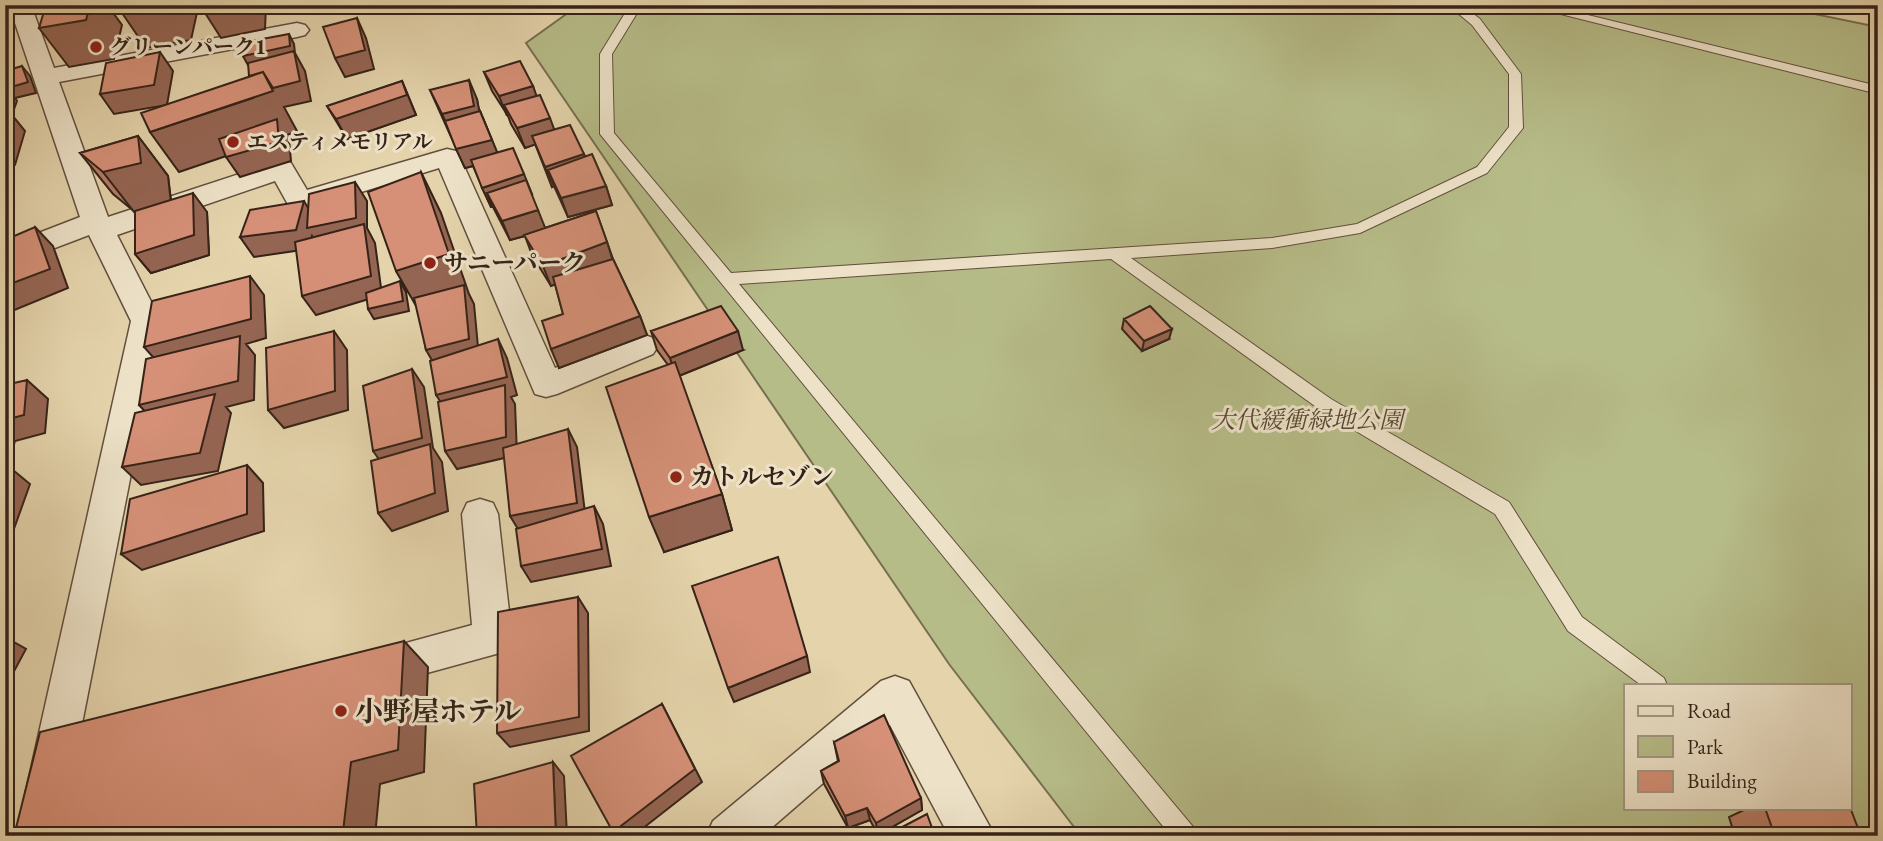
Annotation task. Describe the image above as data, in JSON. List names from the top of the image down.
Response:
{
  "parks": ["大代緩衝緑地公園"],
  "places": [
    "グリーンパーク1",
    "エスティメモリアル",
    "サニーパーク",
    "カトルセゾン",
    "小野屋ホテル"
  ],
  "legend": ["Road", "Park", "Building"]
}
